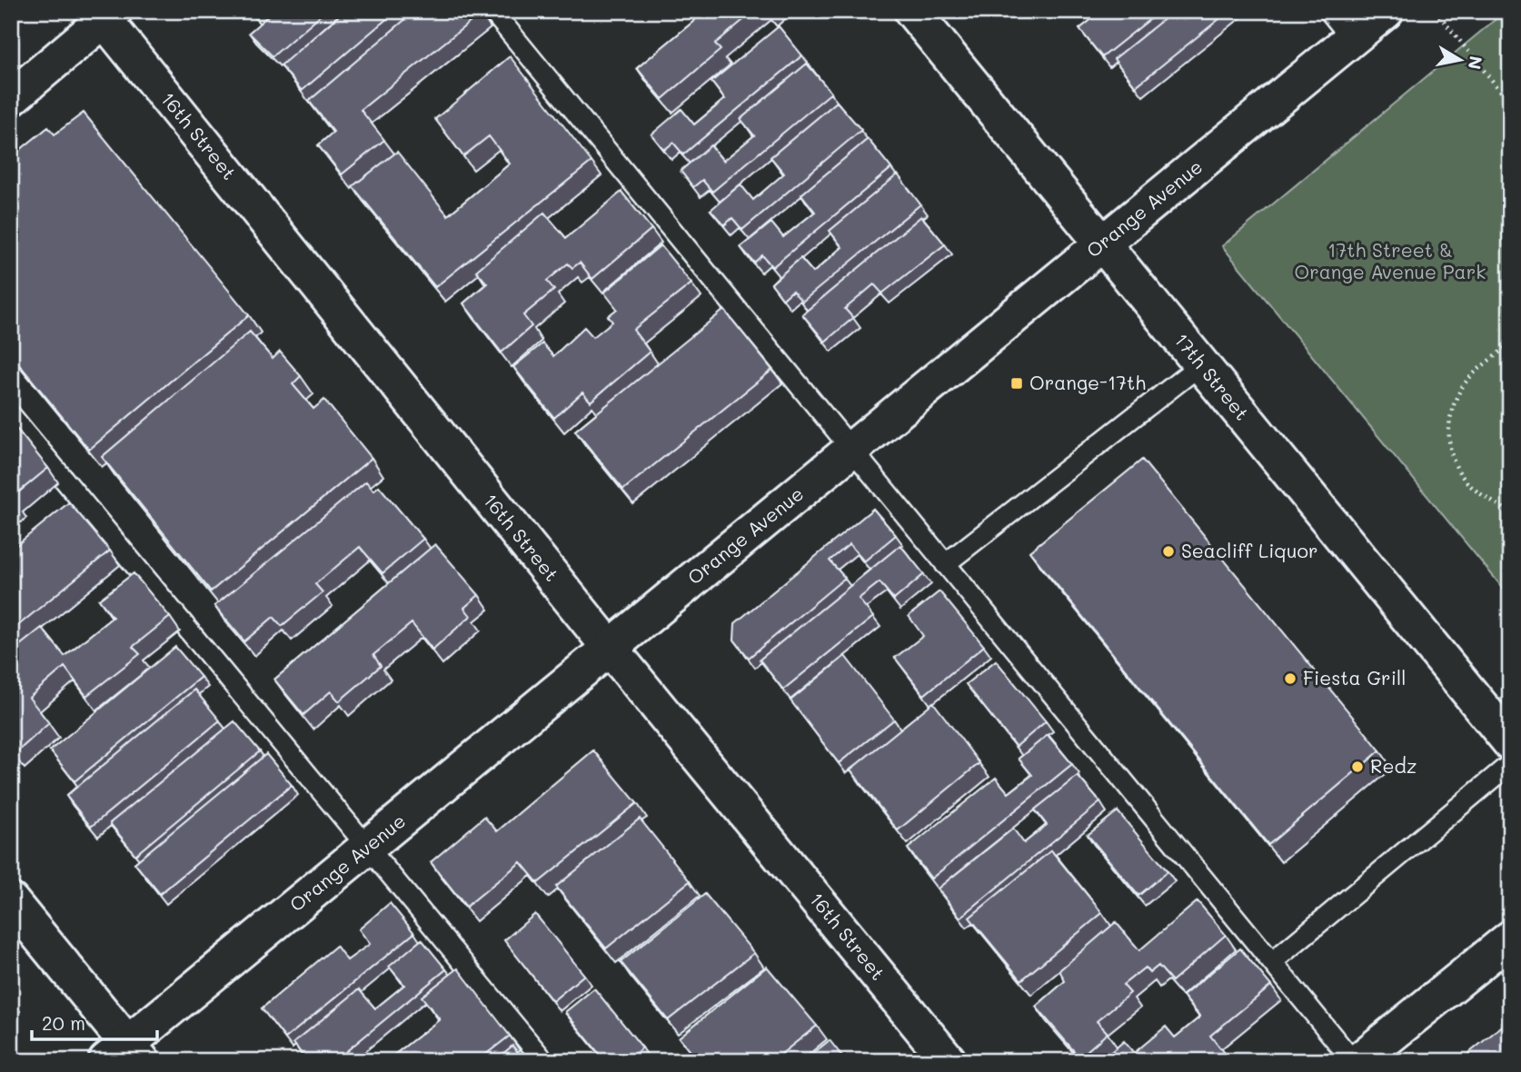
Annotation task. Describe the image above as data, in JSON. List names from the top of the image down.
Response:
{
  "streets": {
    "street": ["16th Street", "Orange Avenue", "17th Street"]
  },
  "crossings": [
    ["16th Street", "Orange Avenue"],
    ["Orange Avenue", "17th Street"]
  ],
  "parks": ["17th Street & Orange Avenue Park"],
  "places": {
    "transit": ["Orange-17th"],
    "other": ["Seacliff Liquor", "Fiesta Grill", "Redz"]
  },
  "scale_bar": "20 m",
  "north": "right"
}
